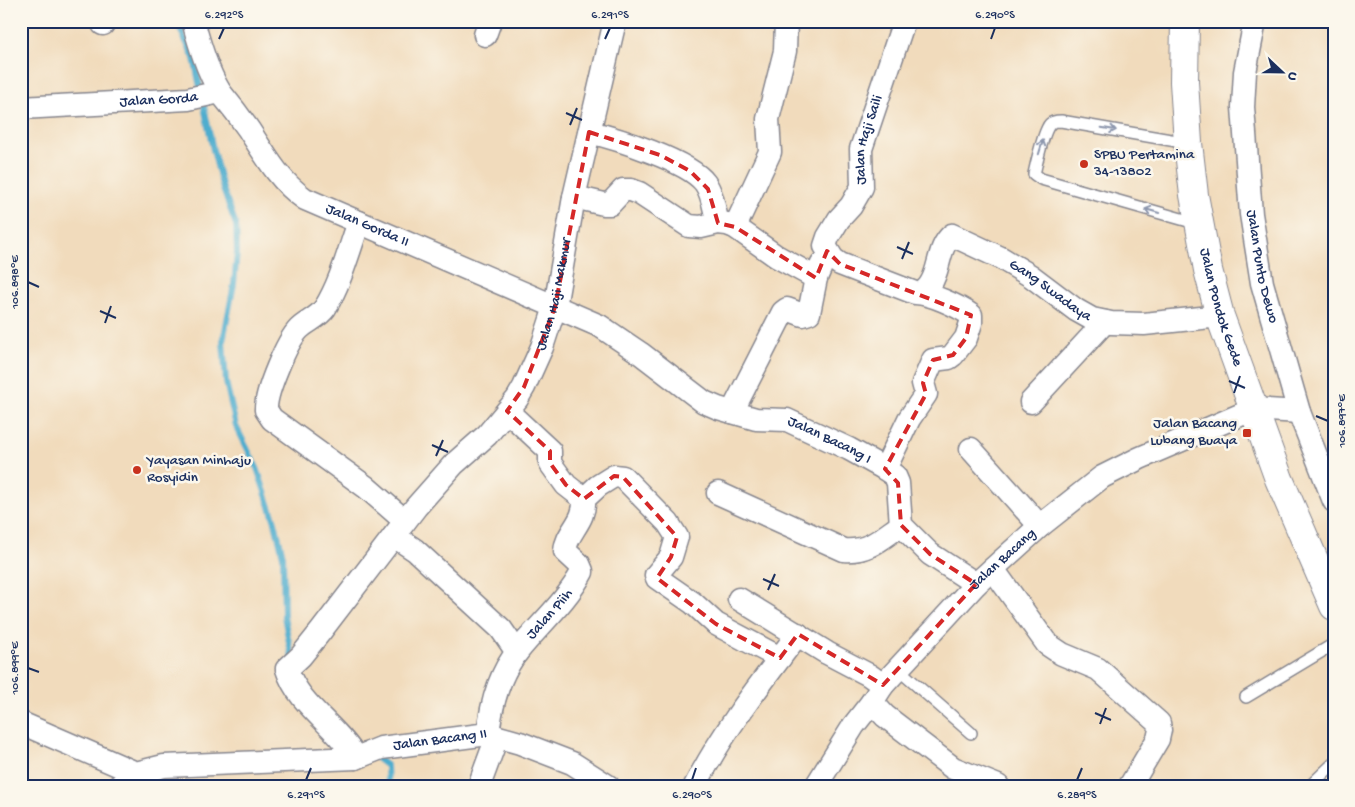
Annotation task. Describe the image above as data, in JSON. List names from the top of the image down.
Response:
{
  "streets": {
    "main road": ["Jalan Pondok Gede"],
    "street": [
      "Jalan Gorda",
      "Jalan Haji Saili",
      "Jalan Gorda II",
      "Jalan Punto Dewo",
      "Gang Swadaya",
      "Jalan Haji Makmur",
      "Jalan Bacang I",
      "Jalan Bacang",
      "Jalan Piih",
      "Jalan Bacang II"
    ]
  },
  "crossings": [
    ["Jalan Gorda", "Jalan Gorda II"],
    ["Jalan Haji Saili", "Jalan Bacang I"],
    ["Jalan Gorda II", "Jalan Haji Makmur"],
    ["Jalan Gorda II", "Jalan Bacang I"],
    ["Gang Swadaya", "Jalan Pondok Gede"],
    ["Jalan Haji Makmur", "Jalan Bacang I"],
    ["Jalan Haji Makmur", "Jalan Bacang II"],
    ["Jalan Pondok Gede", "Jalan Bacang"],
    ["Jalan Piih", "Jalan Bacang II"]
  ],
  "places": {
    "other": ["SPBU Pertamina 34-13802", "Yayasan Minhaju Rosyidin"],
    "transit": ["Jalan Bacang Lubang Buaya"]
  },
  "north": "right",
  "coordinates": [
    "6.292°S",
    "6.291°S",
    "6.290°S",
    "106.898°E",
    "106.897°E",
    "106.899°E",
    "6.289°S"
  ]
}
